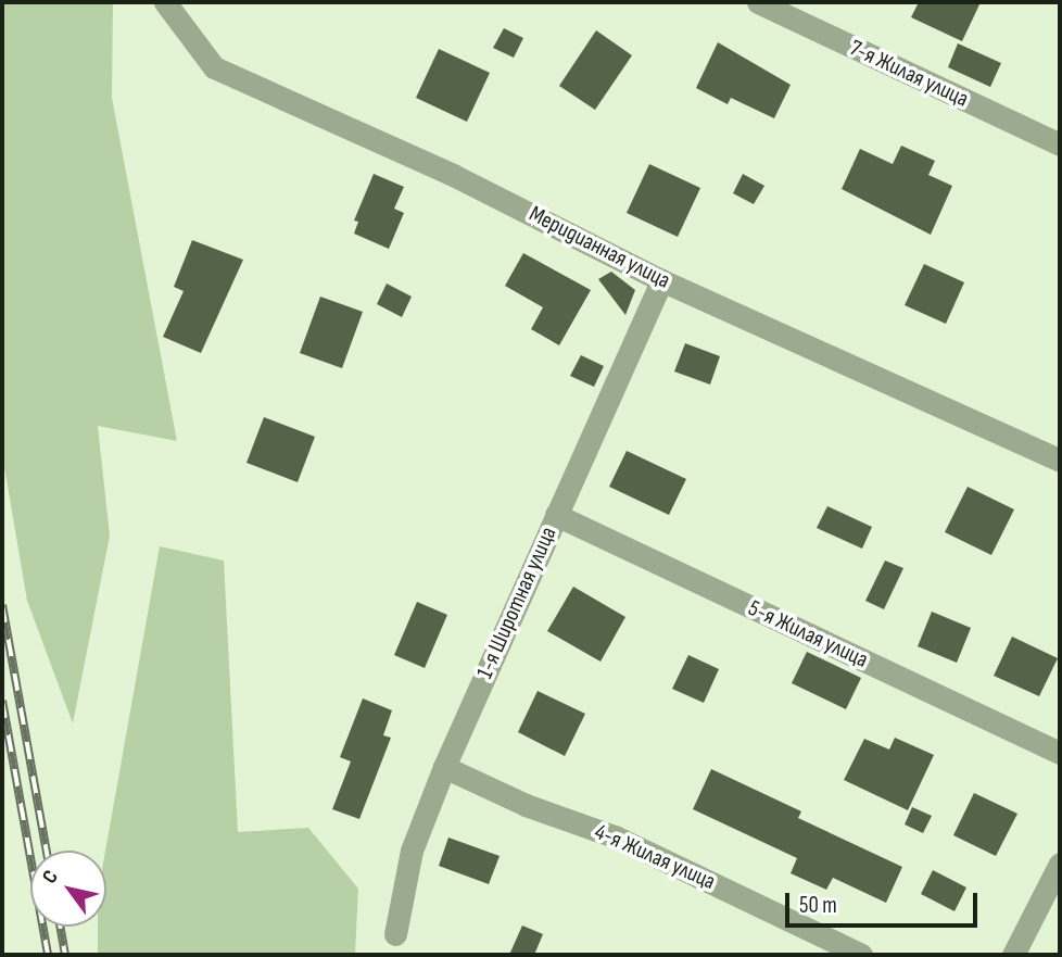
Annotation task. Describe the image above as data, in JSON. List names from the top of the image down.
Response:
{
  "streets": {
    "street": [
      "7-я Жилая улица",
      "Меридианная улица",
      "1-я Широтная улица",
      "5-я Жилая улица",
      "4-я Жилая улица"
    ]
  },
  "crossings": [
    ["Меридианная улица", "1-я Широтная улица"],
    ["1-я Широтная улица", "5-я Жилая улица"],
    ["1-я Широтная улица", "4-я Жилая улица"]
  ],
  "scale_bar": "50 m",
  "north": "top left"
}
